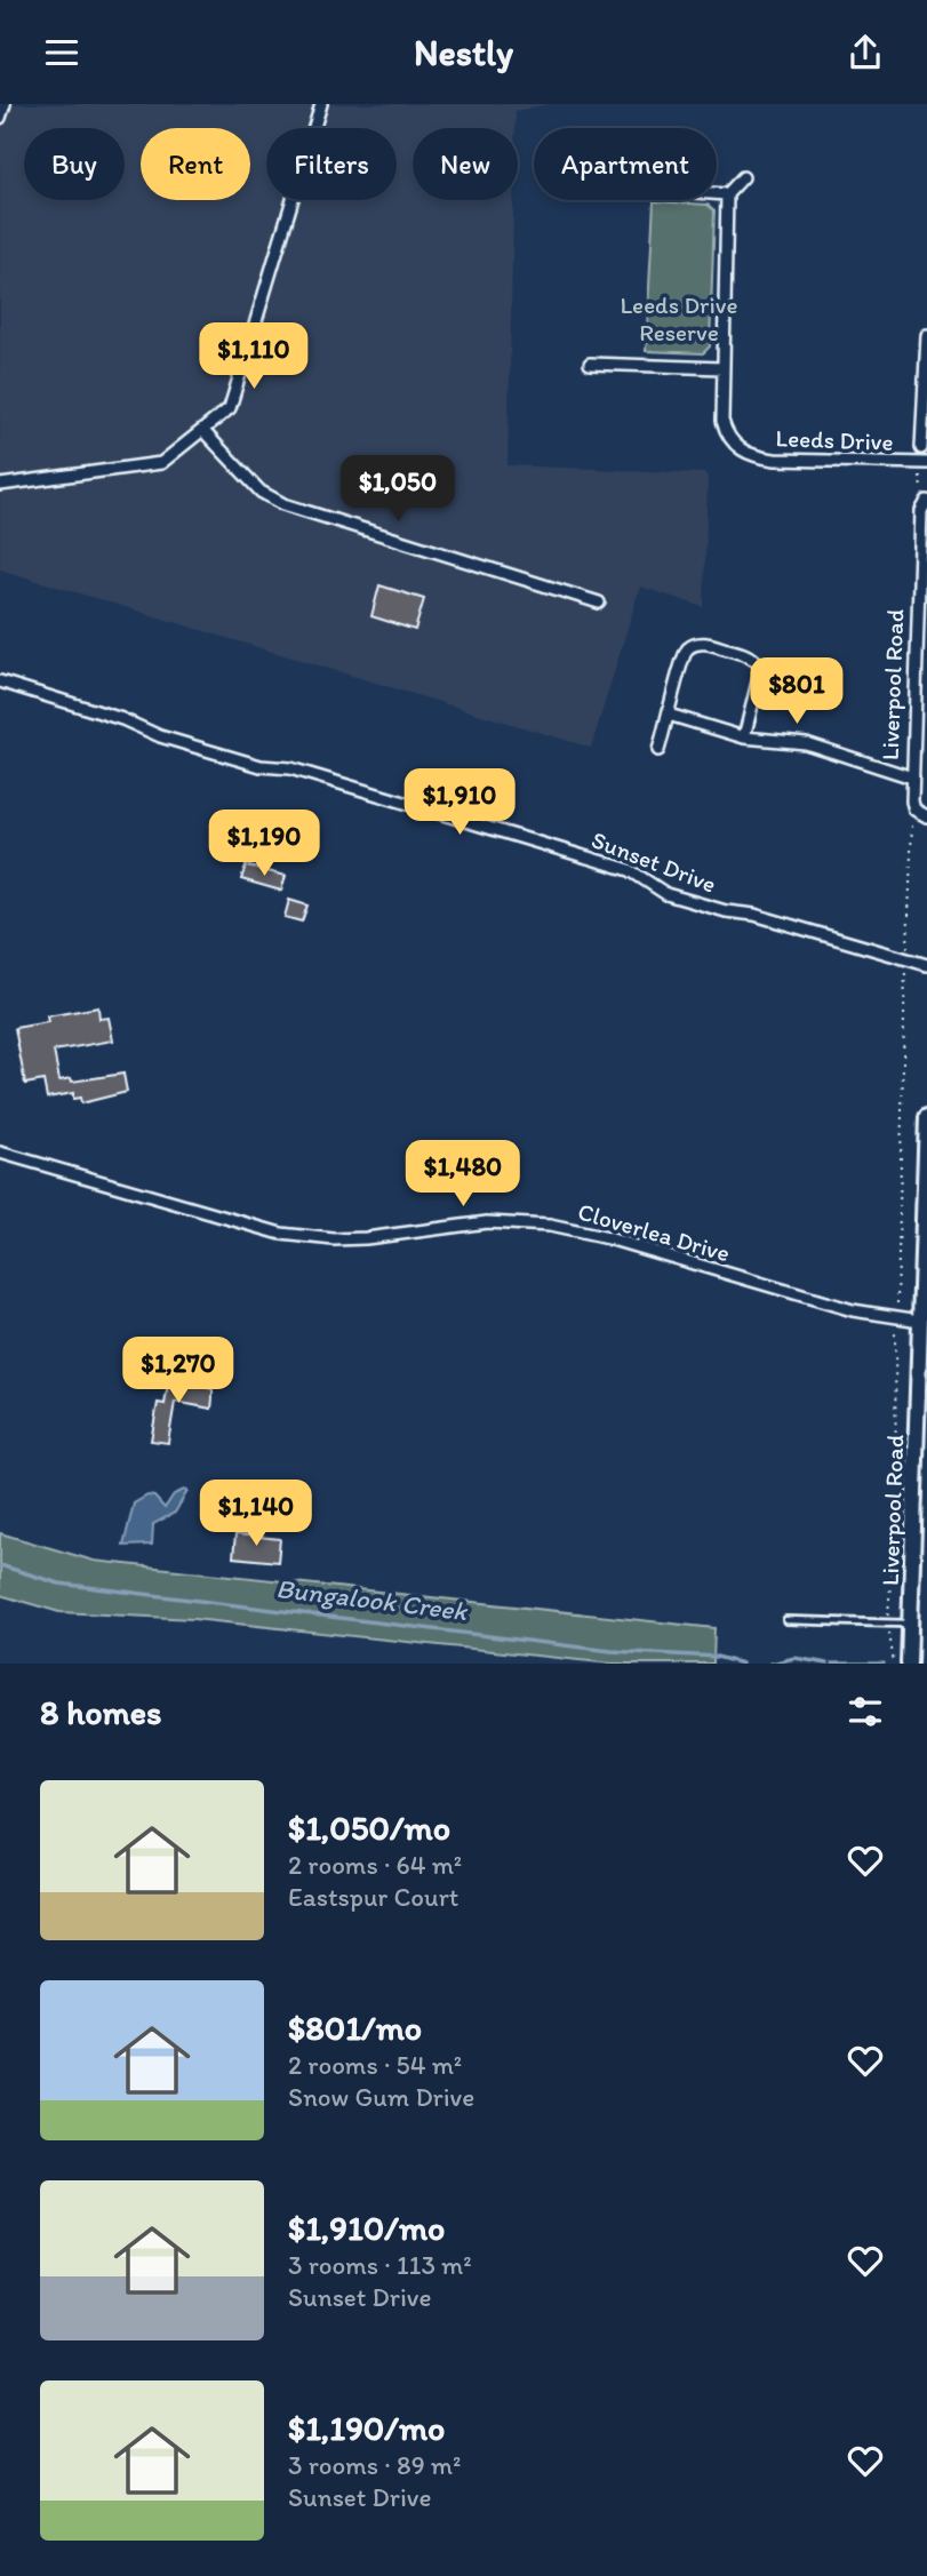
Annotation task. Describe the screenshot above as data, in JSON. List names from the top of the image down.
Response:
{
  "streets": {
    "main road": ["Liverpool Road"],
    "street": ["Leeds Drive", "Sunset Drive", "Cloverlea Drive"]
  },
  "crossings": [
    ["Liverpool Road", "Cloverlea Drive"]
  ],
  "water": ["Bungalook Creek"],
  "parks": ["Leeds Drive Reserve"],
  "page": {
    "header": "Nestly",
    "chip": [
      "Buy",
      "Rent",
      "Filters",
      "New",
      "Apartment"
    ],
    "price": [
      "$1,110",
      "$1,050",
      "$801",
      "$1,910",
      "$1,190",
      "$1,480",
      "$1,270",
      "$1,140"
    ],
    "heading": "8 homes",
    "list": [
      {
        "name": "$1,050/mo",
        "note": "2 rooms · 64 m² · Eastspur Court"
      },
      {
        "name": "$801/mo",
        "note": "2 rooms · 54 m² · Snow Gum Drive"
      },
      {
        "name": "$1,910/mo",
        "note": "3 rooms · 113 m² · Sunset Drive"
      },
      {
        "name": "$1,190/mo",
        "note": "3 rooms · 89 m² · Sunset Drive"
      }
    ]
  }
}
